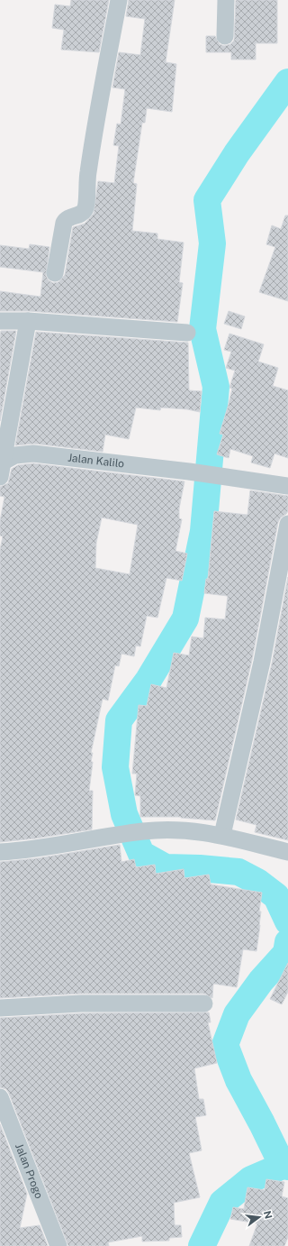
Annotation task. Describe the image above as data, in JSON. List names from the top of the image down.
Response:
{
  "streets": {
    "street": ["Jalan Kalilo", "Jalan Progo"]
  },
  "north": "right"
}
